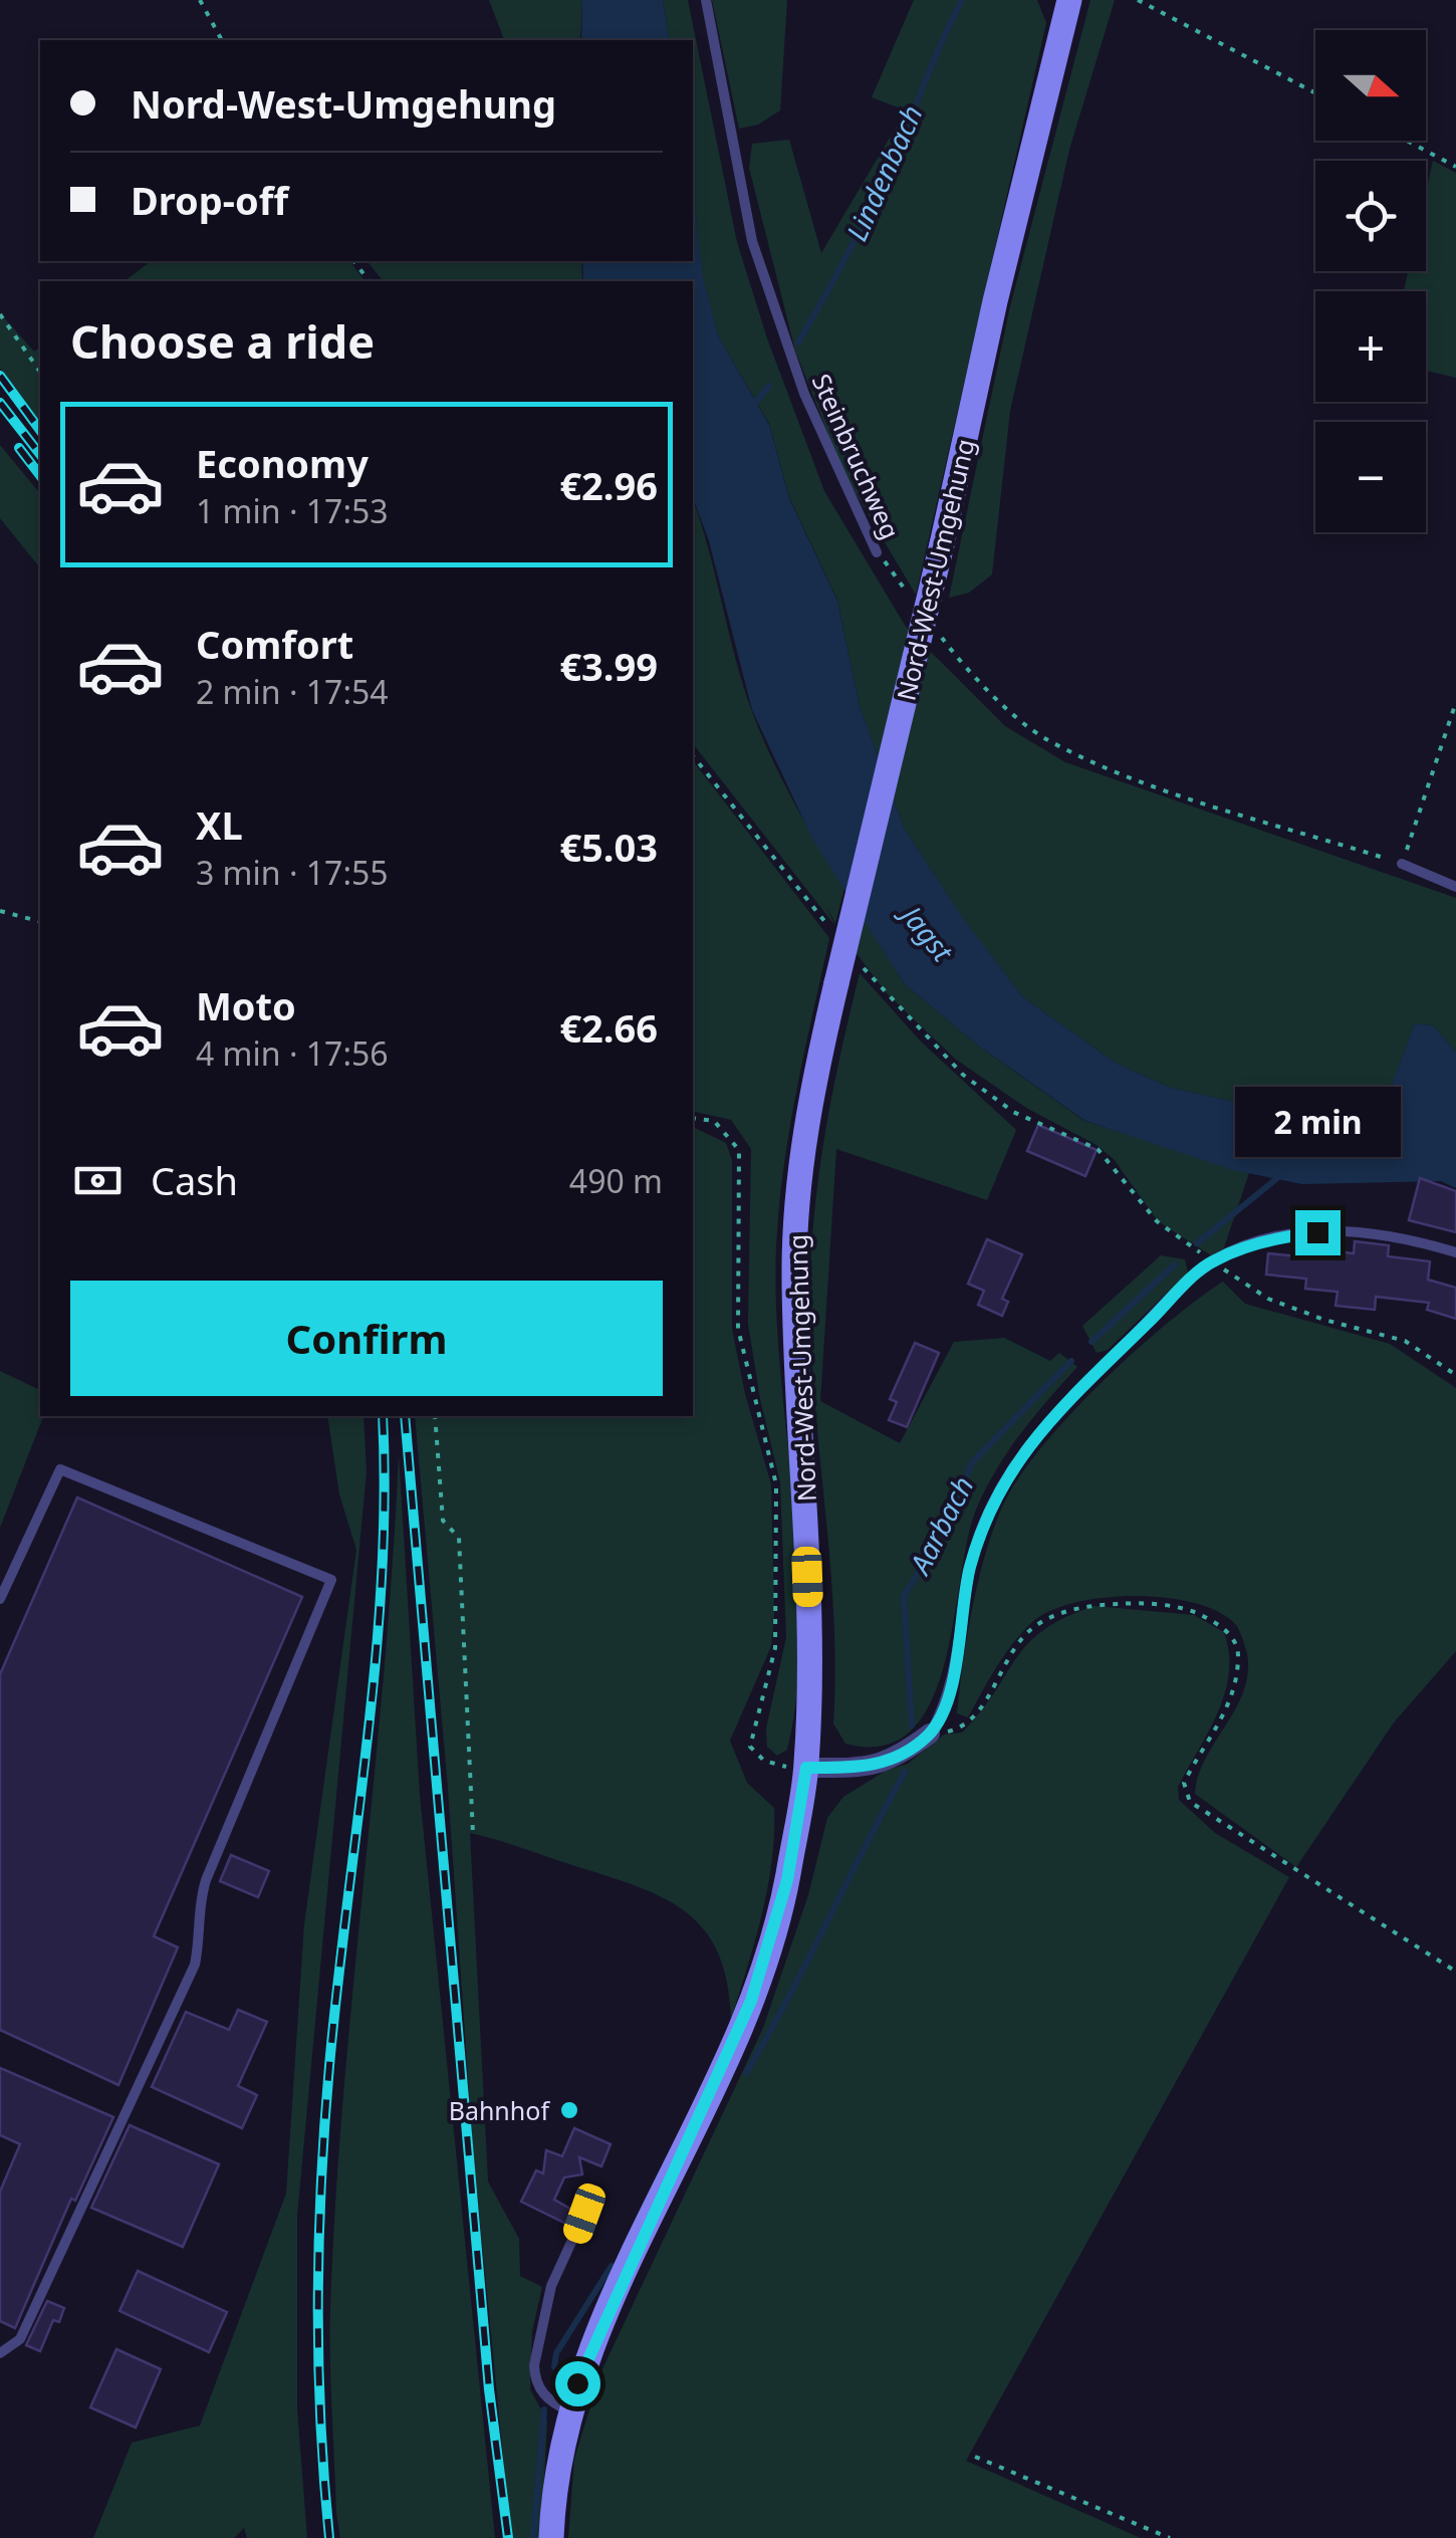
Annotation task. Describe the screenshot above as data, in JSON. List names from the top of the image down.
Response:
{
  "streets": {
    "main road": ["Nord-West-Umgehung"],
    "lane": ["Steinbruchweg"]
  },
  "water": ["Lindenbach", "Jagst", "Aarbach"],
  "places": ["Bahnhof"],
  "north": "right",
  "page": {
    "map_buttons": ["+", "−"],
    "banner": ["Nord-West-Umgehung", "Drop-off"],
    "heading": "Choose a ride",
    "list": [
      {
        "name": "Economy",
        "note": "1 min · 17:53",
        "value": "€2.96"
      },
      {
        "name": "Comfort",
        "note": "2 min · 17:54",
        "value": "€3.99"
      },
      {
        "name": "XL",
        "note": "3 min · 17:55",
        "value": "€5.03"
      },
      {
        "name": "Moto",
        "note": "4 min · 17:56",
        "value": "€2.66"
      }
    ],
    "bubble": "2 min",
    "pay": ["Cash", "490 m"],
    "buttons": "Confirm"
  }
}
